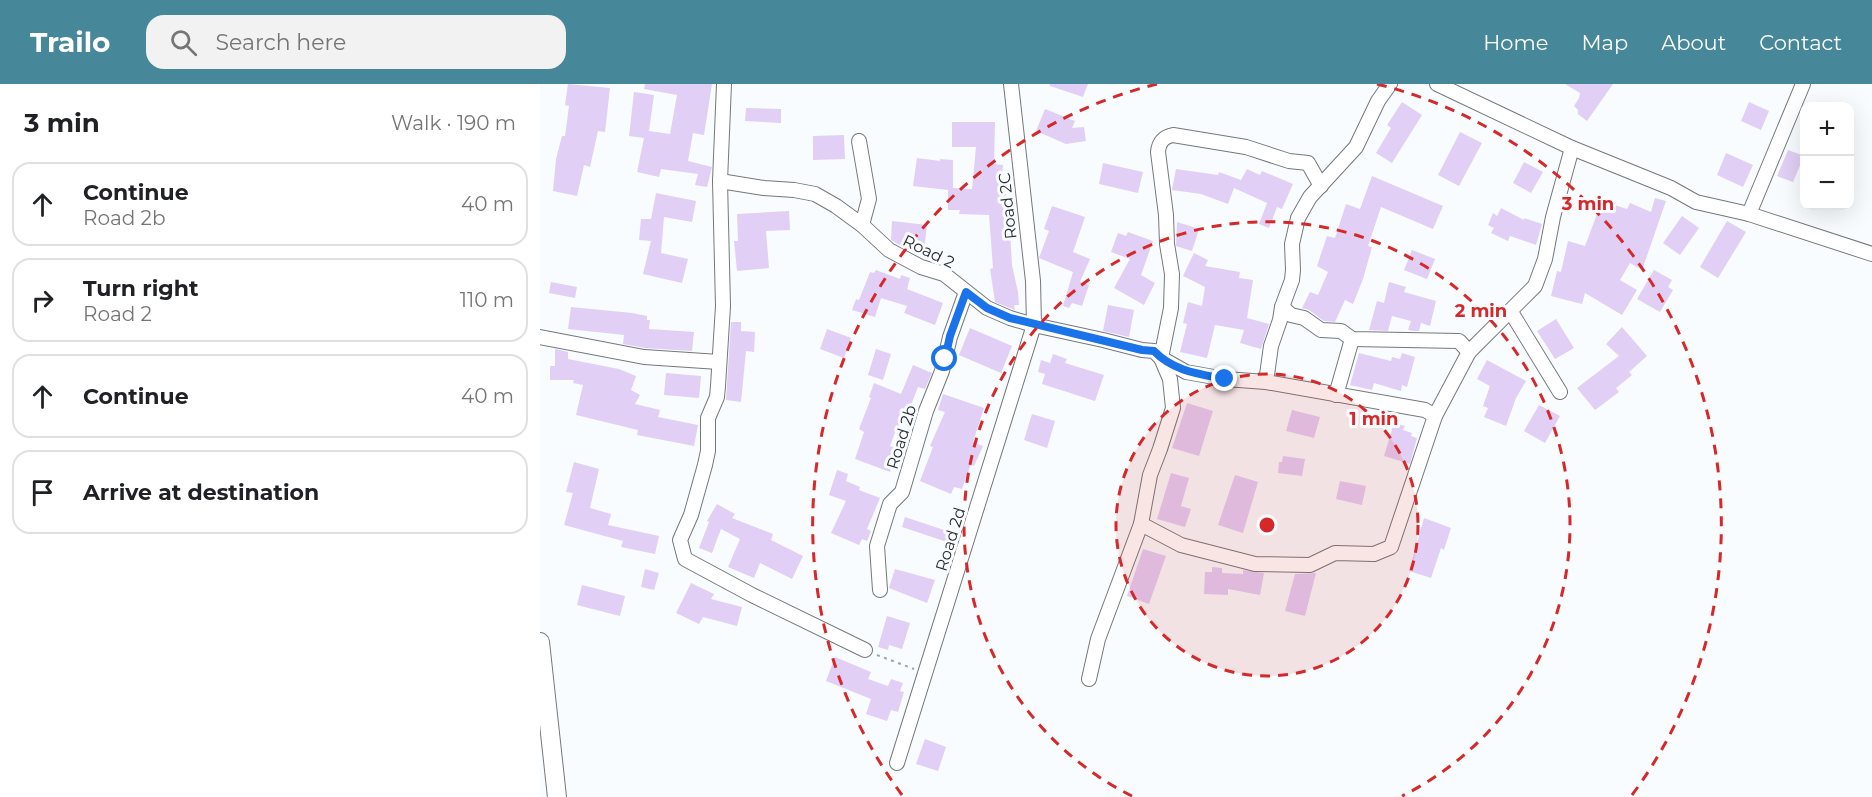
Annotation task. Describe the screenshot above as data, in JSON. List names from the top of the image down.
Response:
{
  "streets": {
    "street": [
      "Road 2C",
      "Road 2",
      "Road 2b",
      "Road 2d"
    ]
  },
  "crossings": [
    ["Road 2C", "Road 2"],
    ["Road 2C", "Road 2d"],
    ["Road 2", "Road 2b"],
    ["Road 2", "Road 2d"]
  ],
  "page": {
    "header": "Trailo",
    "search": "Search here",
    "nav": [
      "Home",
      "Map",
      "About",
      "Contact"
    ],
    "heading": ["3 min", "Walk · 190 m"],
    "map_buttons": ["+", "−"],
    "list": [
      ["Continue", "Road 2b", "40 m"],
      ["Turn right", "Road 2", "110 m"],
      ["Continue", "40 m"],
      "Arrive at destination"
    ]
  },
  "rings": ["3 min", "2 min", "1 min"]
}
